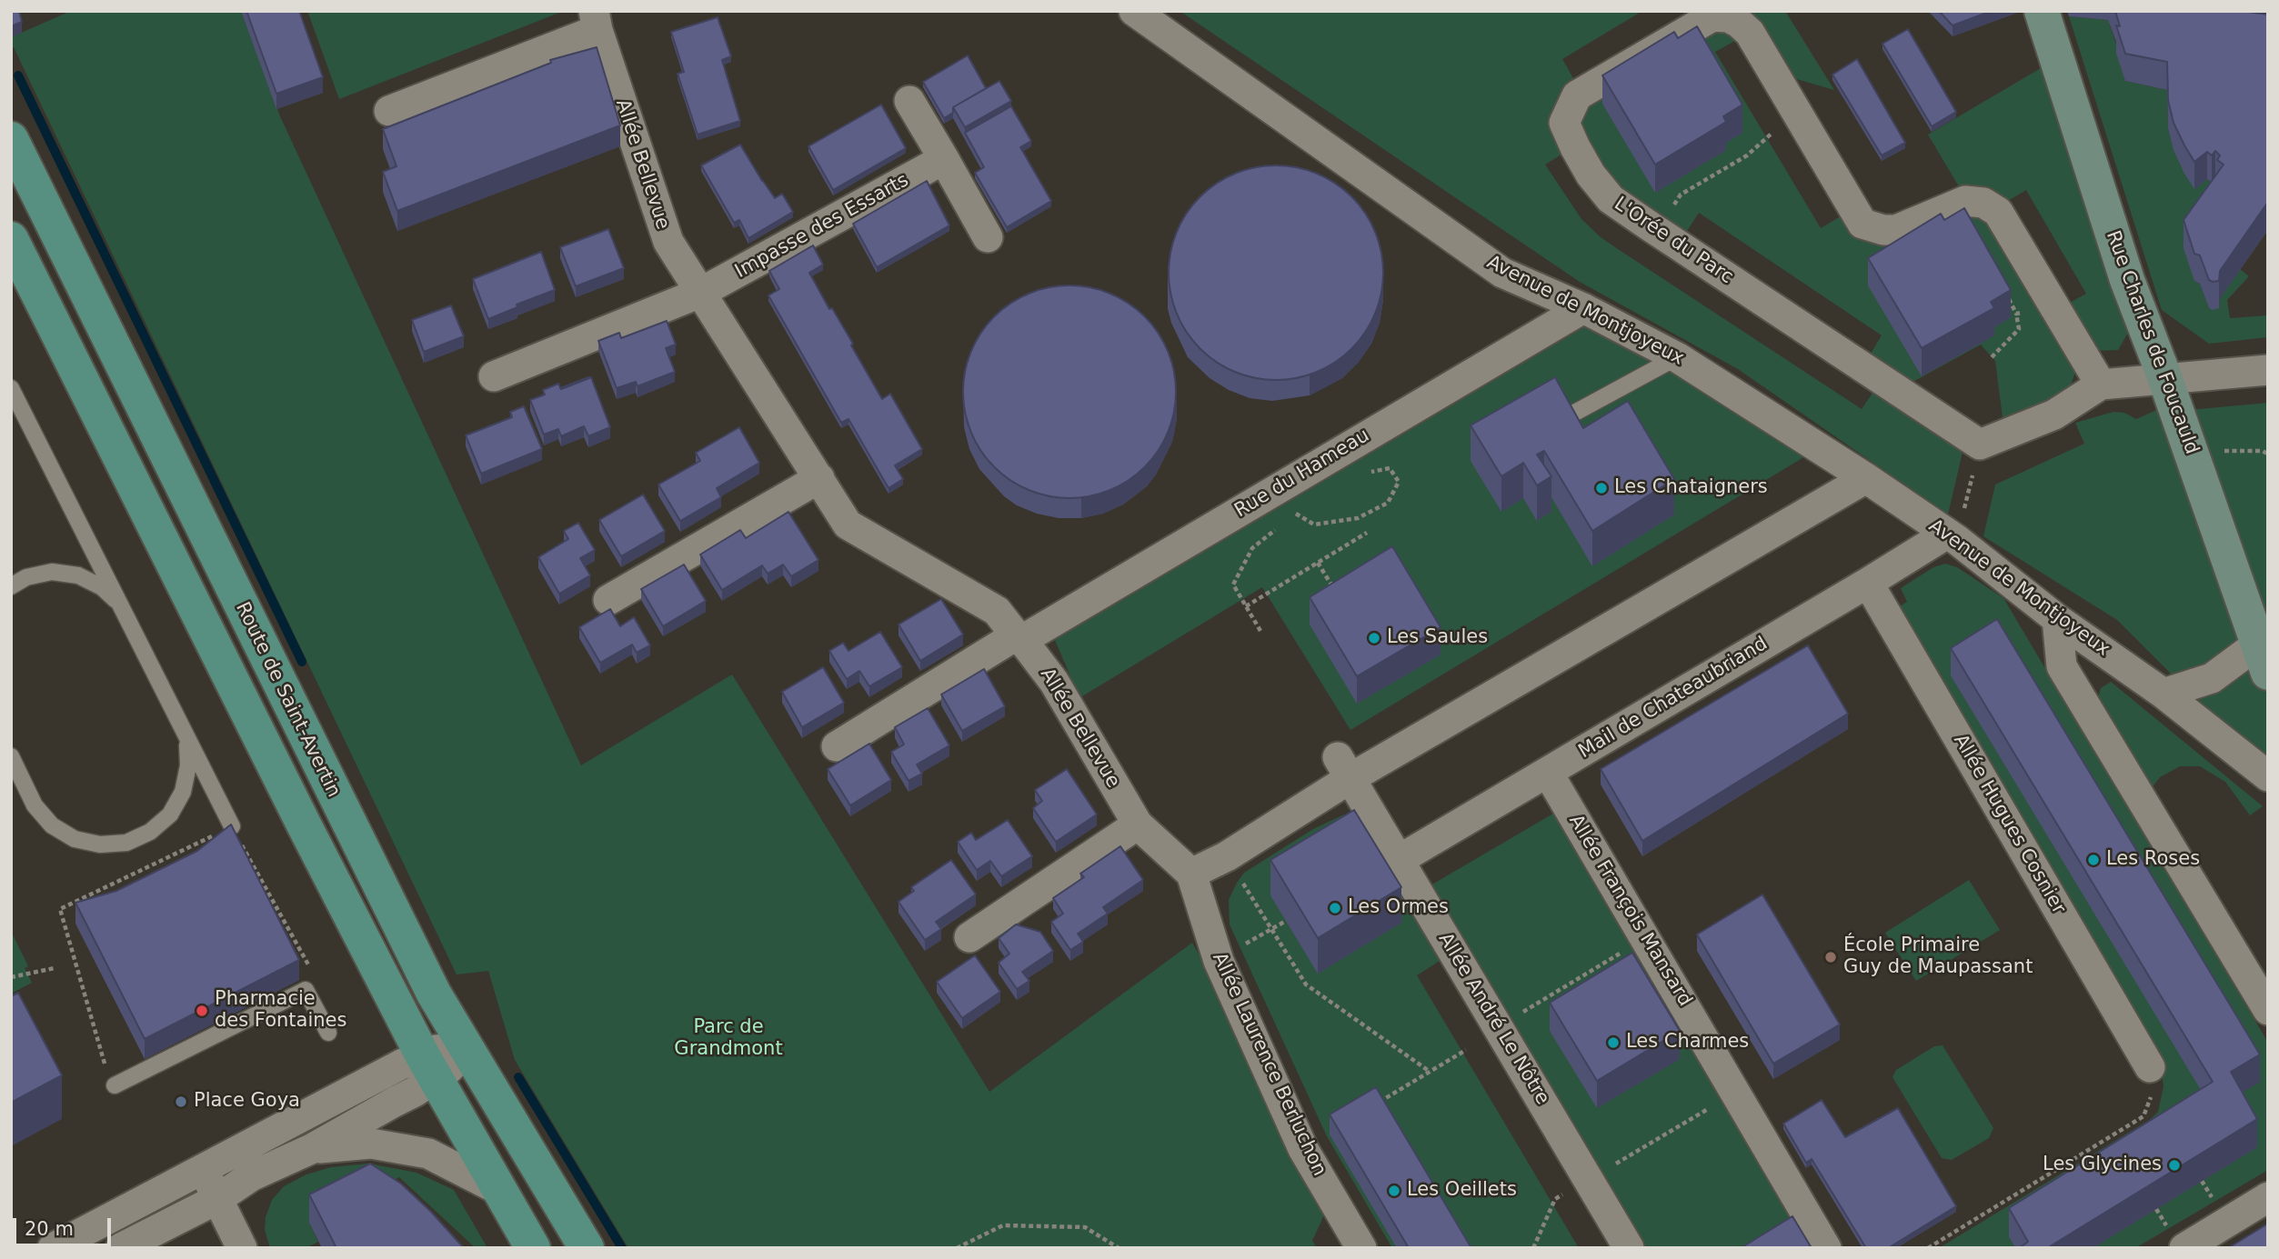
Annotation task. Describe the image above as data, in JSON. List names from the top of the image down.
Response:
{
  "streets": {
    "main road": ["Route de Saint-Avertin"],
    "street": [
      "Allée Bellevue",
      "Impasse des Essarts",
      "L'Orée du Parc",
      "Avenue de Montjoyeux",
      "Rue Charles de Foucauld",
      "Rue du Hameau",
      "Mail de Chateaubriand",
      "Allée Hugues Cosnier",
      "Allée François Mansard",
      "Allée André Le Nôtre",
      "Allée Laurence Berluchon"
    ]
  },
  "crossings": [
    ["Allée Bellevue", "Impasse des Essarts"],
    ["Allée Bellevue", "Rue du Hameau"],
    ["Allée Bellevue", "Allée Laurence Berluchon"],
    ["Avenue de Montjoyeux", "Rue du Hameau"],
    ["Avenue de Montjoyeux", "Mail de Chateaubriand"],
    ["Mail de Chateaubriand", "Allée Hugues Cosnier"],
    ["Mail de Chateaubriand", "Allée François Mansard"],
    ["Mail de Chateaubriand", "Allée André Le Nôtre"]
  ],
  "parks": ["Parc de Grandmont"],
  "places": [
    "Les Chataigners",
    "Les Saules",
    "Les Roses",
    "Les Ormes",
    "École Primaire Guy de Maupassant",
    "Pharmacie des Fontaines",
    "Les Charmes",
    "Place Goya",
    "Les Glycines",
    "Les Oeillets"
  ],
  "scale_bar": "20 m"
}
